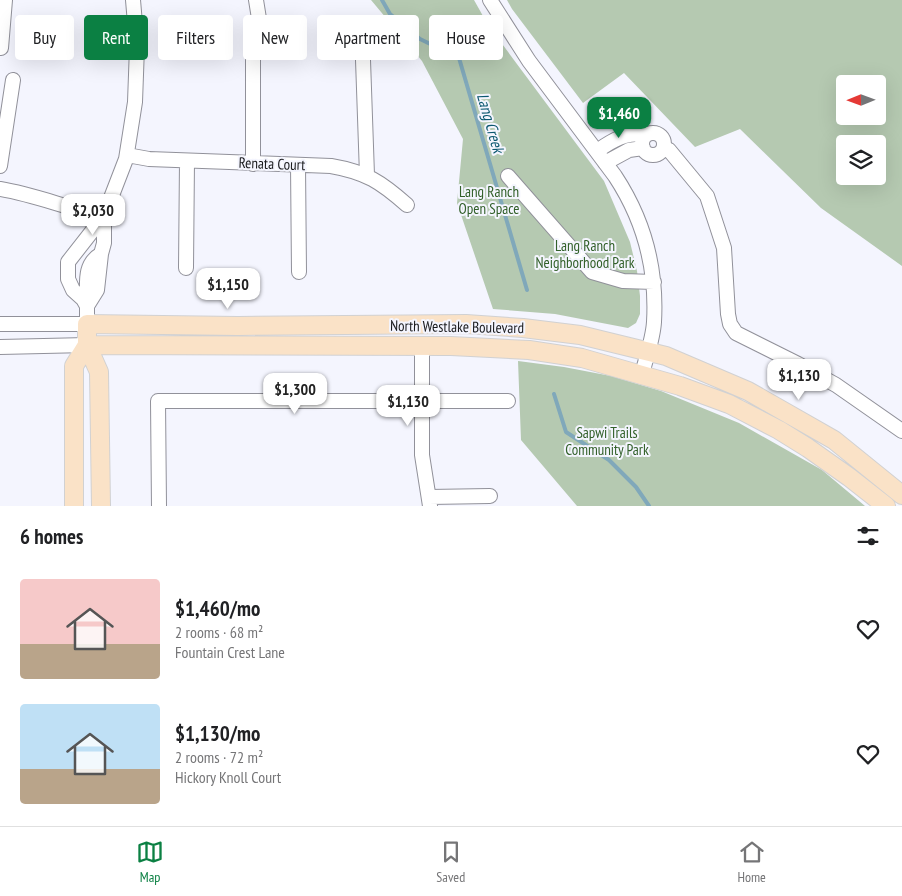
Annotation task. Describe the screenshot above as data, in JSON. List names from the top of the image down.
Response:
{
  "streets": {
    "main road": ["North Westlake Boulevard"],
    "street": ["Renata Court"]
  },
  "water": ["Lang Creek"],
  "parks": ["Lang Ranch Open Space", "Lang Ranch Neighborhood Park", "Sapwi Trails Community Park"],
  "north": "left",
  "page": {
    "chip": [
      "Buy",
      "Rent",
      "Filters",
      "New",
      "Apartment",
      "House"
    ],
    "price": [
      "$1,460",
      "$2,030",
      "$1,150",
      "$1,130",
      "$1,300",
      "$1,130"
    ],
    "heading": "6 homes",
    "list": [
      {
        "name": "$1,460/mo",
        "note": "2 rooms · 68 m² · Fountain Crest Lane"
      },
      {
        "name": "$1,130/mo",
        "note": "2 rooms · 72 m² · Hickory Knoll Court"
      }
    ],
    "tabs": ["Map", "Saved", "Home"]
  }
}
